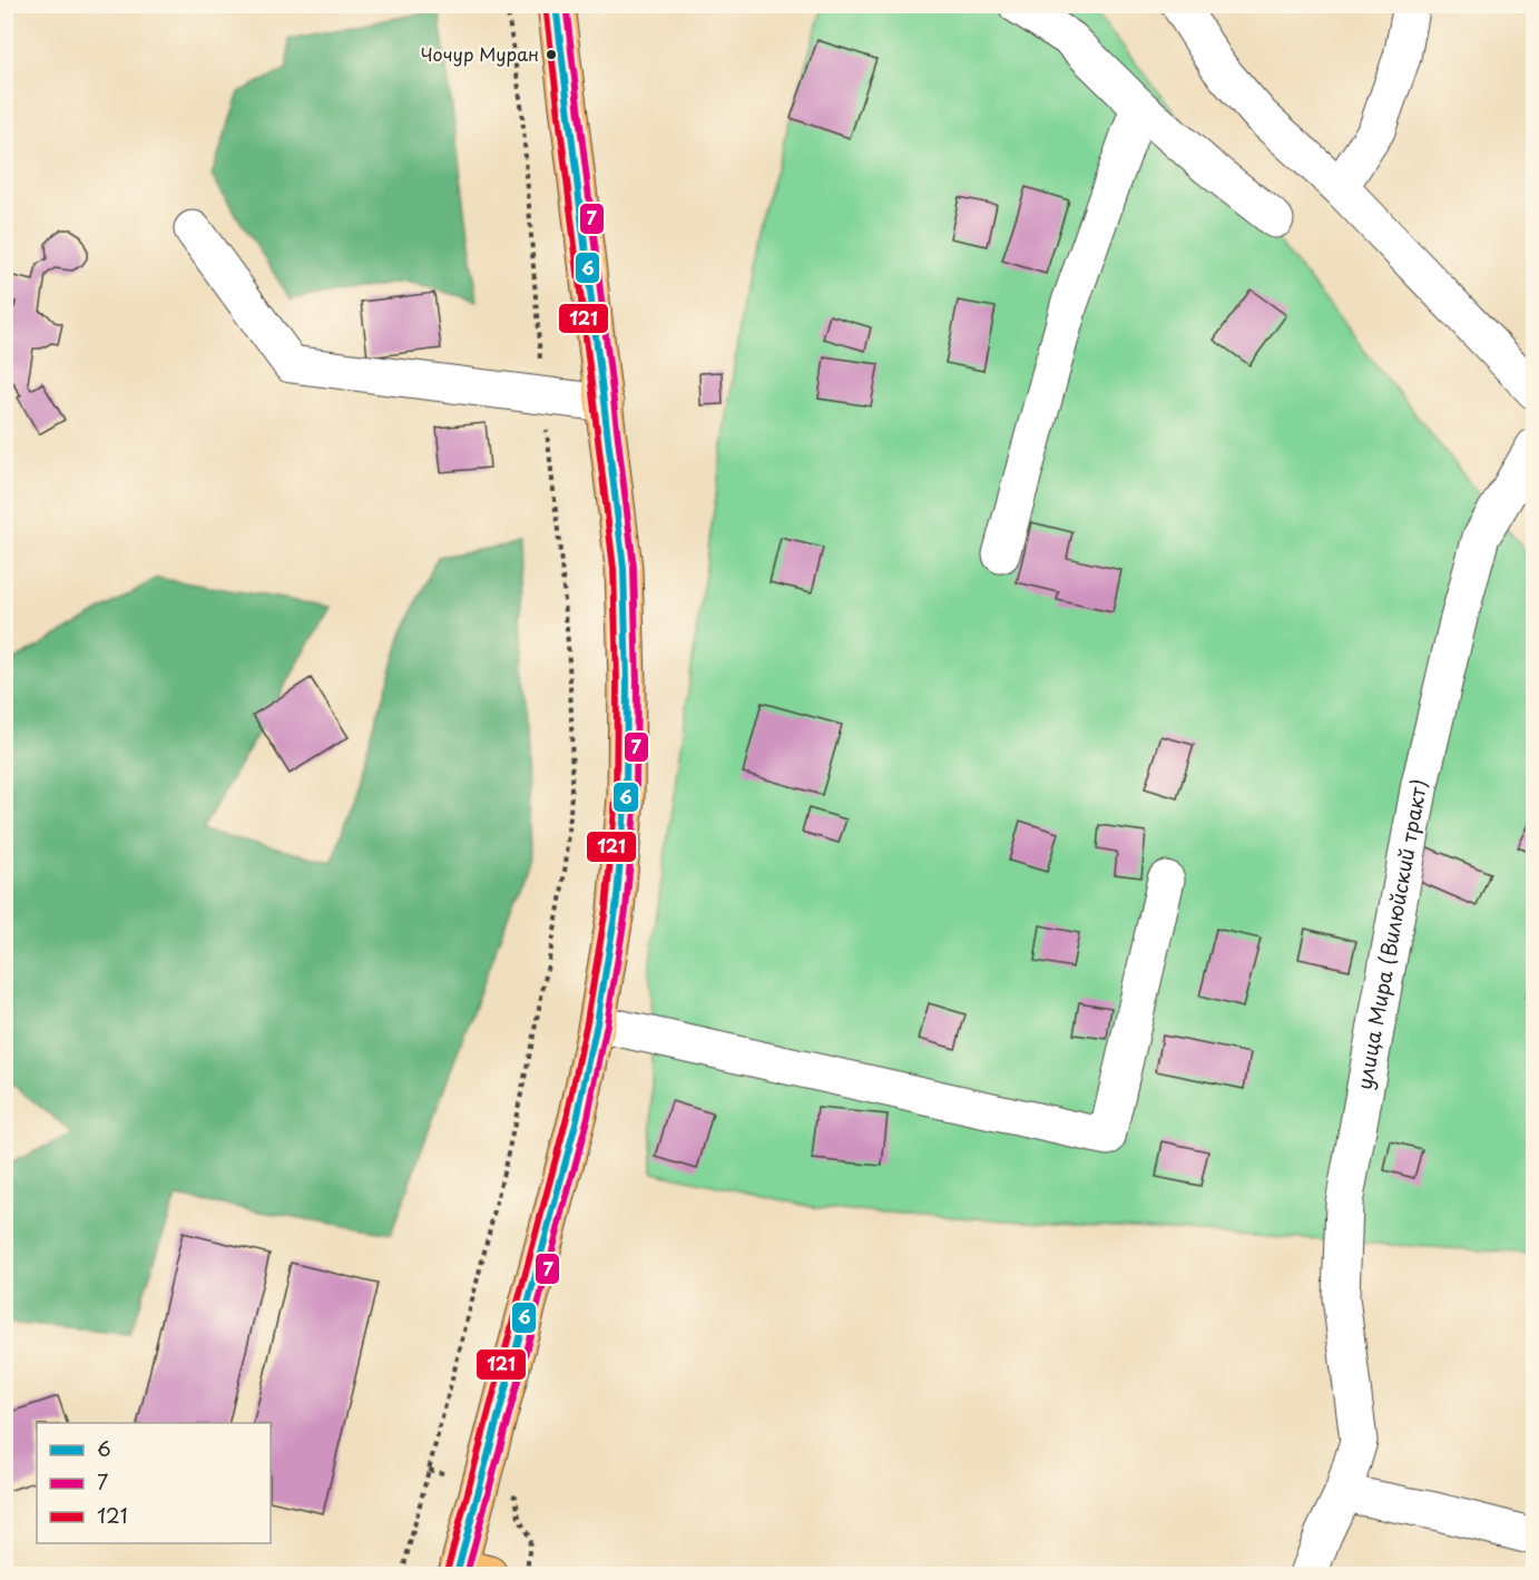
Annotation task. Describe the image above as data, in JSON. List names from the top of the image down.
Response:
{
  "streets": {
    "street": ["улица Мира (Вилюйский тракт)"]
  },
  "places": ["Чочур Муран"],
  "lines": ["transit line 6", "transit line 7", "transit line 121"],
  "legend": ["6", "7", "121"]
}
